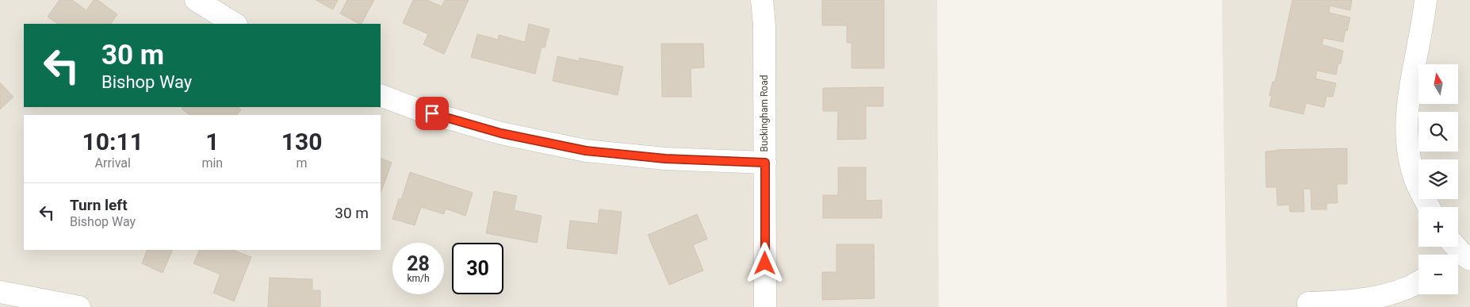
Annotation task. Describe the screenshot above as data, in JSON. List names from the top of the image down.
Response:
{
  "streets": {
    "street": ["Buckingham Road"]
  },
  "north": "top",
  "page": {
    "turn": ["30 m", "Bishop Way"],
    "map_buttons": ["+", "−"],
    "eta": [
      "10:11",
      "Arrival",
      "1",
      "min",
      "130",
      "m"
    ],
    "list": [
      {
        "name": "Turn left",
        "note": "Bishop Way",
        "value": "30 m"
      }
    ],
    "speed": "28 km/h",
    "limit": "30"
  }
}
